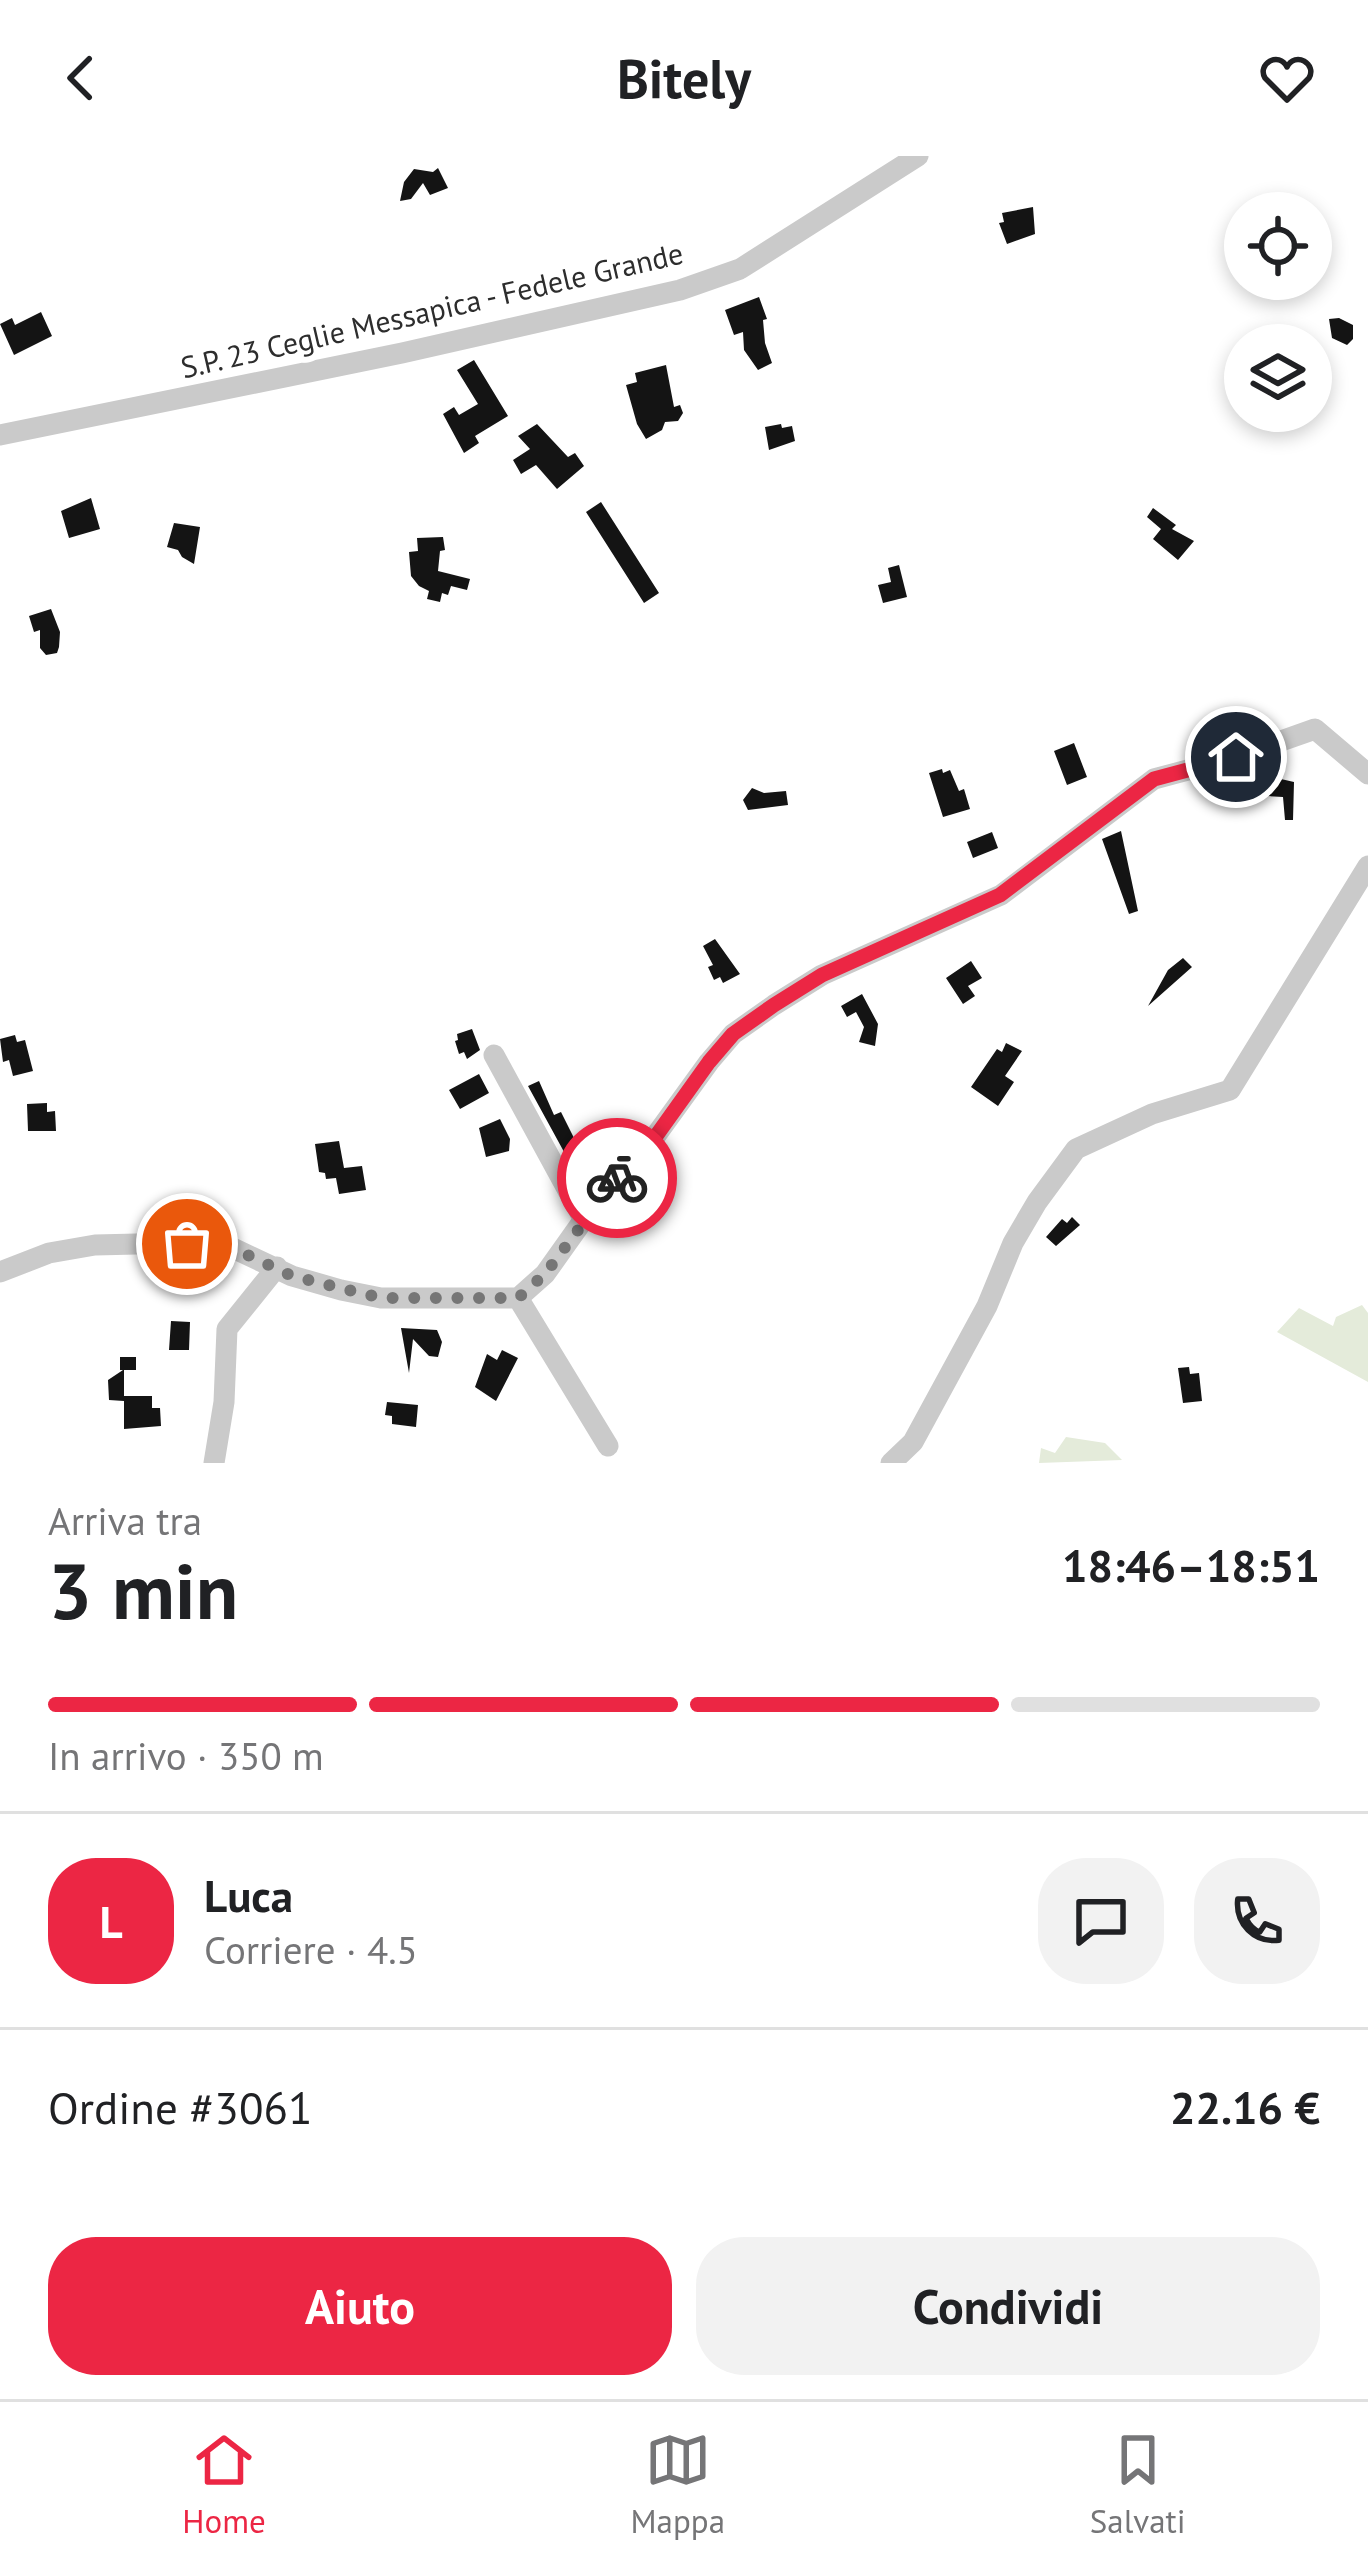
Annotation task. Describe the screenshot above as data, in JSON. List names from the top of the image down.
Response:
{
  "streets": {
    "street": ["S.P. 23 Ceglie Messapica - Fedele Grande"]
  },
  "page": {
    "header": "Bitely",
    "heading": ["3 min", "Arriva tra", "18:46–18:51"],
    "panel": [
      "Luca",
      "Corriere · 4.5",
      "Ordine #3061",
      "22.16 €"
    ],
    "bar": "In arrivo · 350 m",
    "round": "L",
    "buttons": ["Aiuto", "Condividi"],
    "tabs": ["Home", "Mappa", "Salvati"]
  }
}
